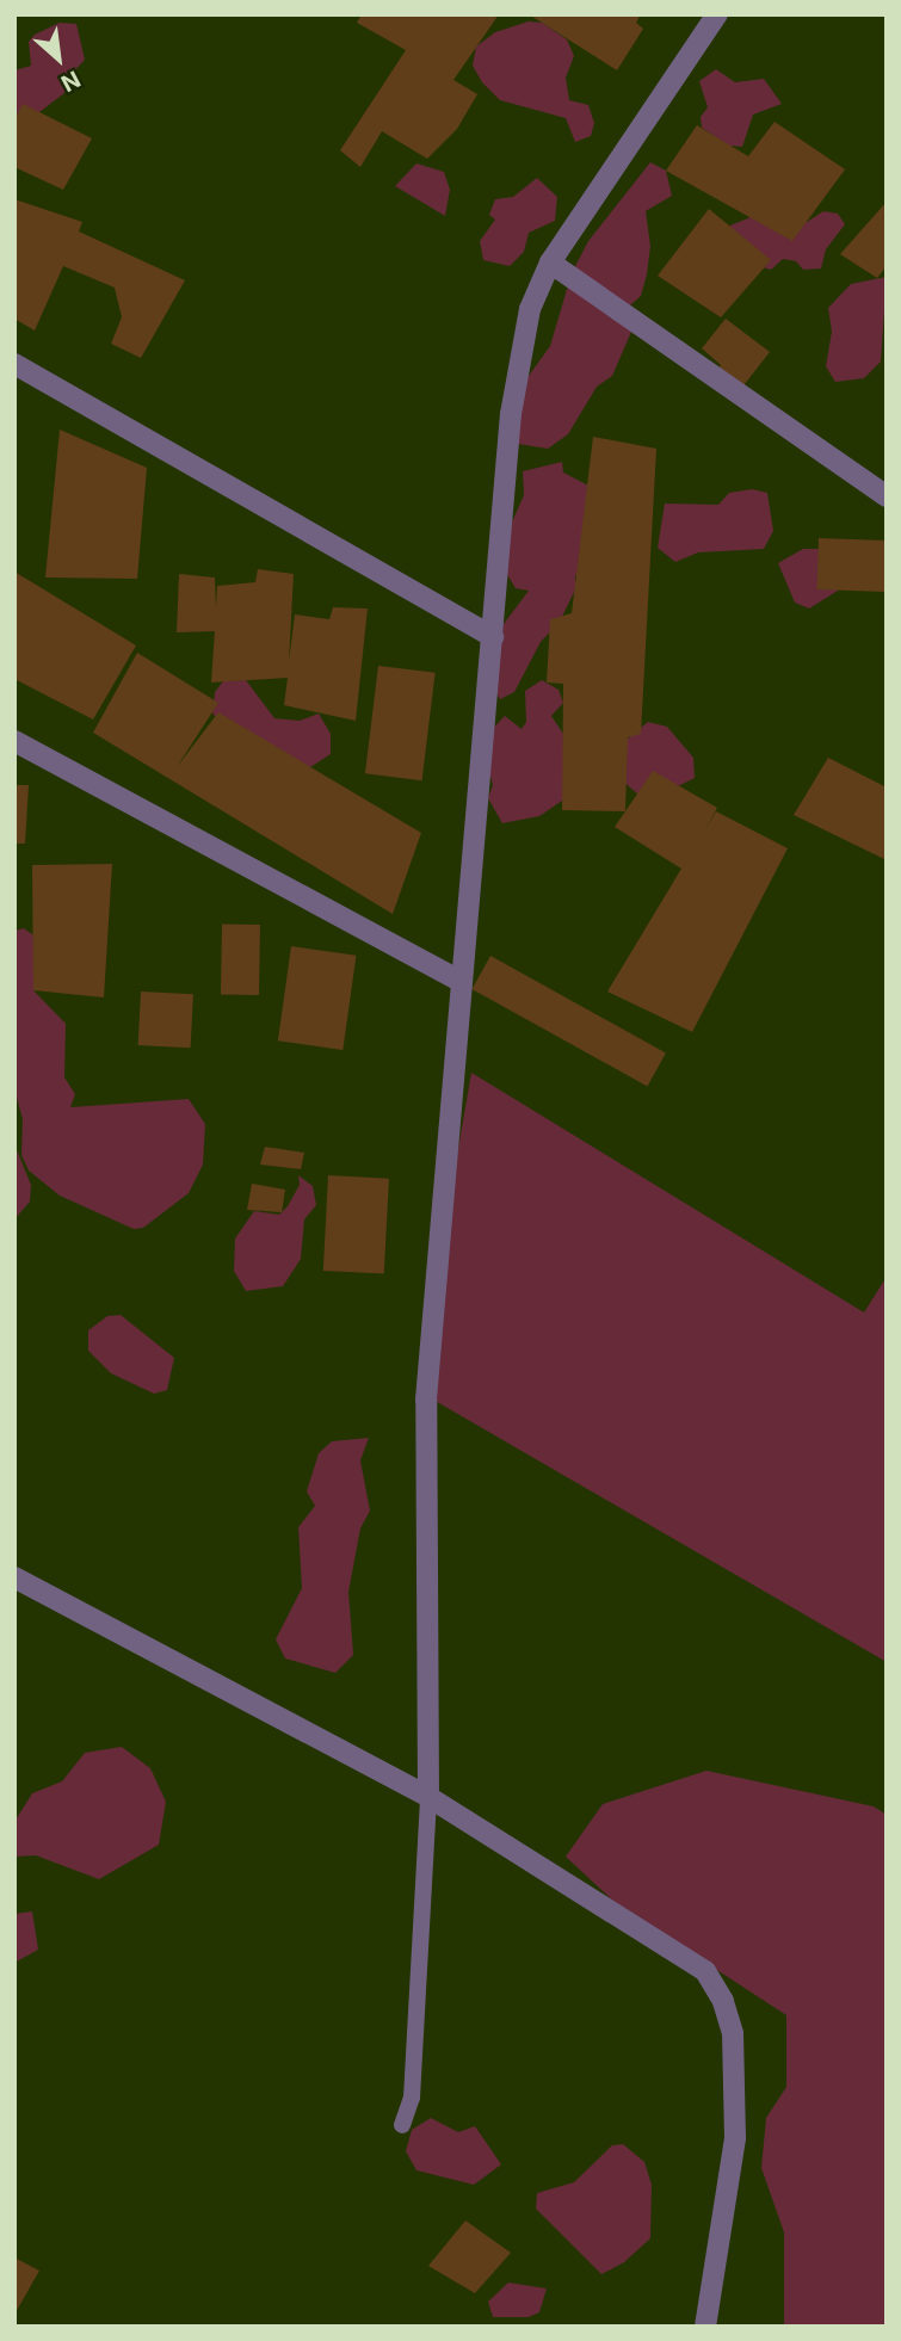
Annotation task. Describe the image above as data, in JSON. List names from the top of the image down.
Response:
{
  "north": "bottom right"
}
